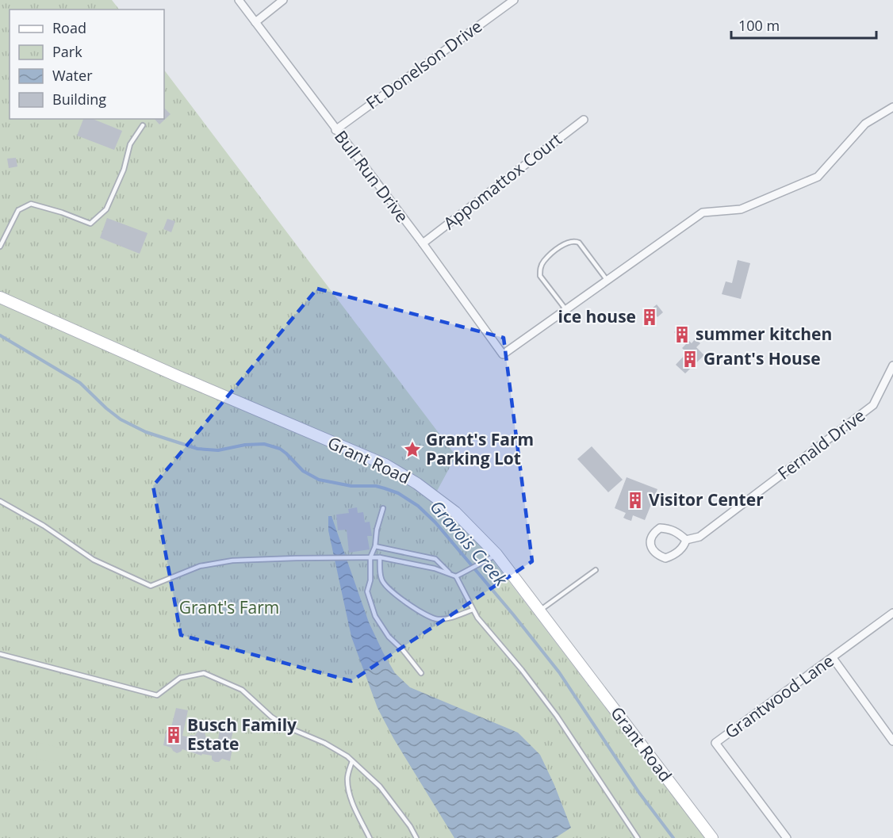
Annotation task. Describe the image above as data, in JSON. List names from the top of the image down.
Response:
{
  "streets": {
    "street": [
      "Ft Donelson Drive",
      "Bull Run Drive",
      "Appomattox Court",
      "Fernald Drive",
      "Grant Road",
      "Grantwood Lane"
    ]
  },
  "crossings": [
    ["Ft Donelson Drive", "Bull Run Drive"],
    ["Bull Run Drive", "Appomattox Court"]
  ],
  "water": ["Gravois Creek"],
  "parks": ["Grant's Farm"],
  "places": {
    "building": [
      "ice house",
      "summer kitchen",
      "Grant's House",
      "Visitor Center",
      "Busch Family Estate"
    ],
    "place": ["Grant's Farm Parking Lot"]
  },
  "legend": [
    "Road",
    "Park",
    "Water",
    "Building"
  ],
  "scale_bar": "100 m"
}
